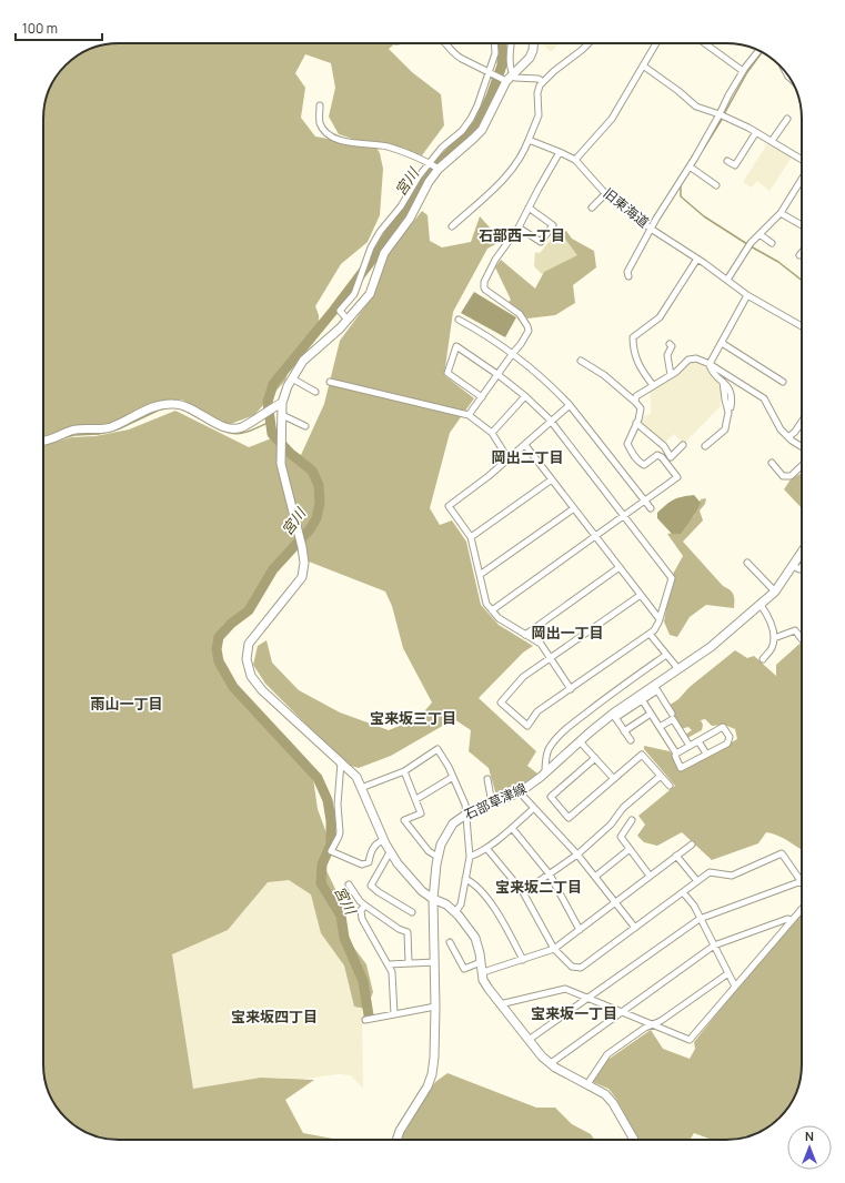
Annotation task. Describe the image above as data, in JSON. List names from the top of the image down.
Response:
{
  "streets": {
    "street": ["旧東海道", "石部草津線"]
  },
  "districts": [
    "石部西一丁目",
    "岡出二丁目",
    "岡出一丁目",
    "雨山一丁目",
    "宝来坂三丁目",
    "宝来坂二丁目",
    "宝来坂一丁目",
    "宝来坂四丁目"
  ],
  "water": ["宮川"],
  "scale_bar": "100 m",
  "north": "top"
}
